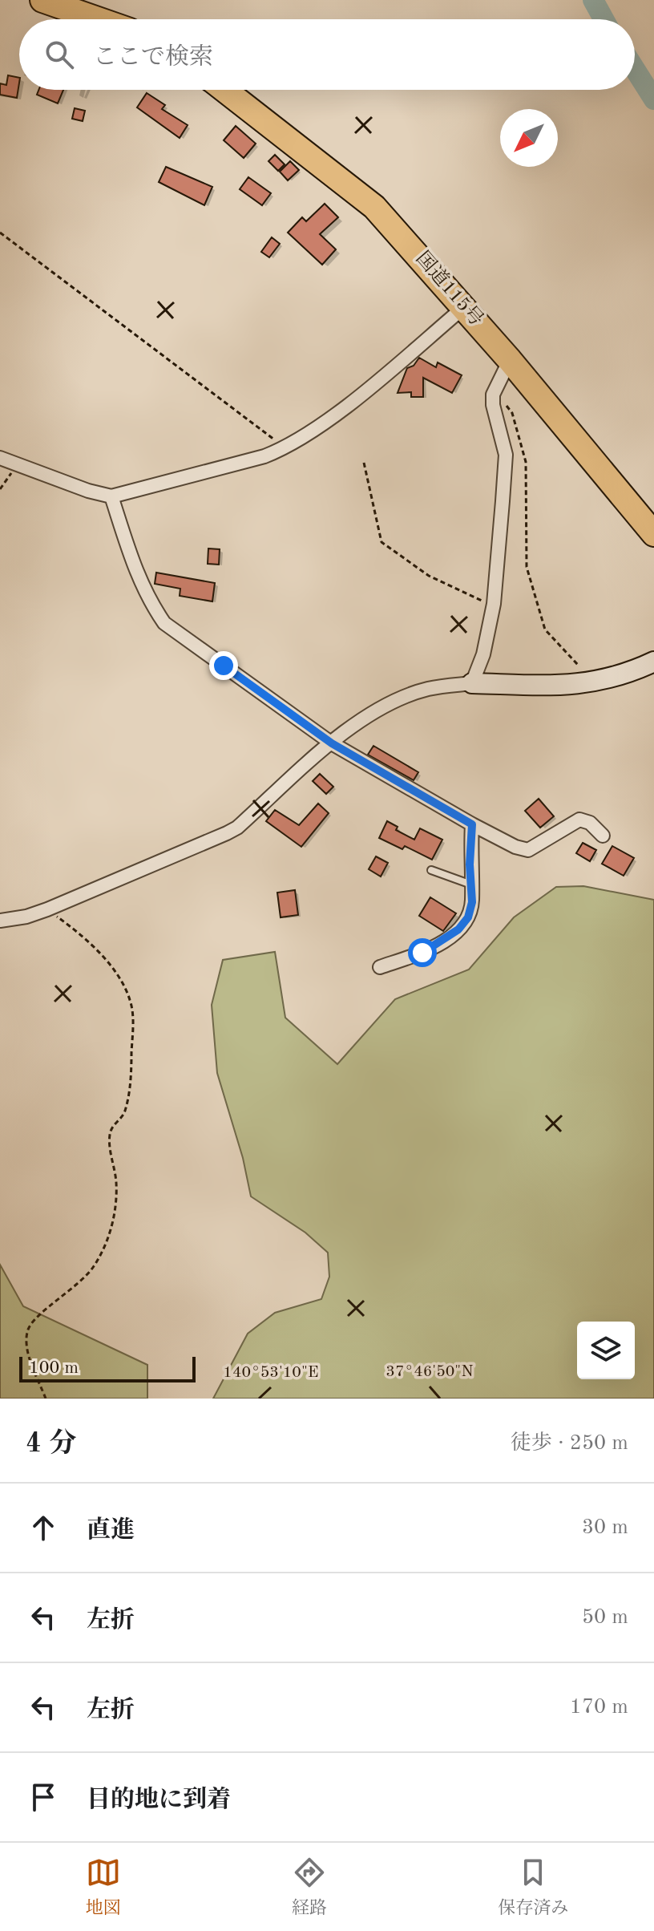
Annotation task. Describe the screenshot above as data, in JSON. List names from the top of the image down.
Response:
{
  "streets": {
    "highway": ["国道115号"]
  },
  "scale_bar": "100 m",
  "north": "bottom left",
  "page": {
    "search": "ここで検索",
    "scale": "100 m",
    "heading": ["4 分", "徒歩 · 250 m"],
    "list": [
      ["直進", "30 m"],
      ["左折", "50 m"],
      ["左折", "170 m"],
      "目的地に到着"
    ],
    "nav": ["地図", "経路", "保存済み"]
  },
  "coordinates": ["37°46'50\"N", "140°53'10\"E"]
}
